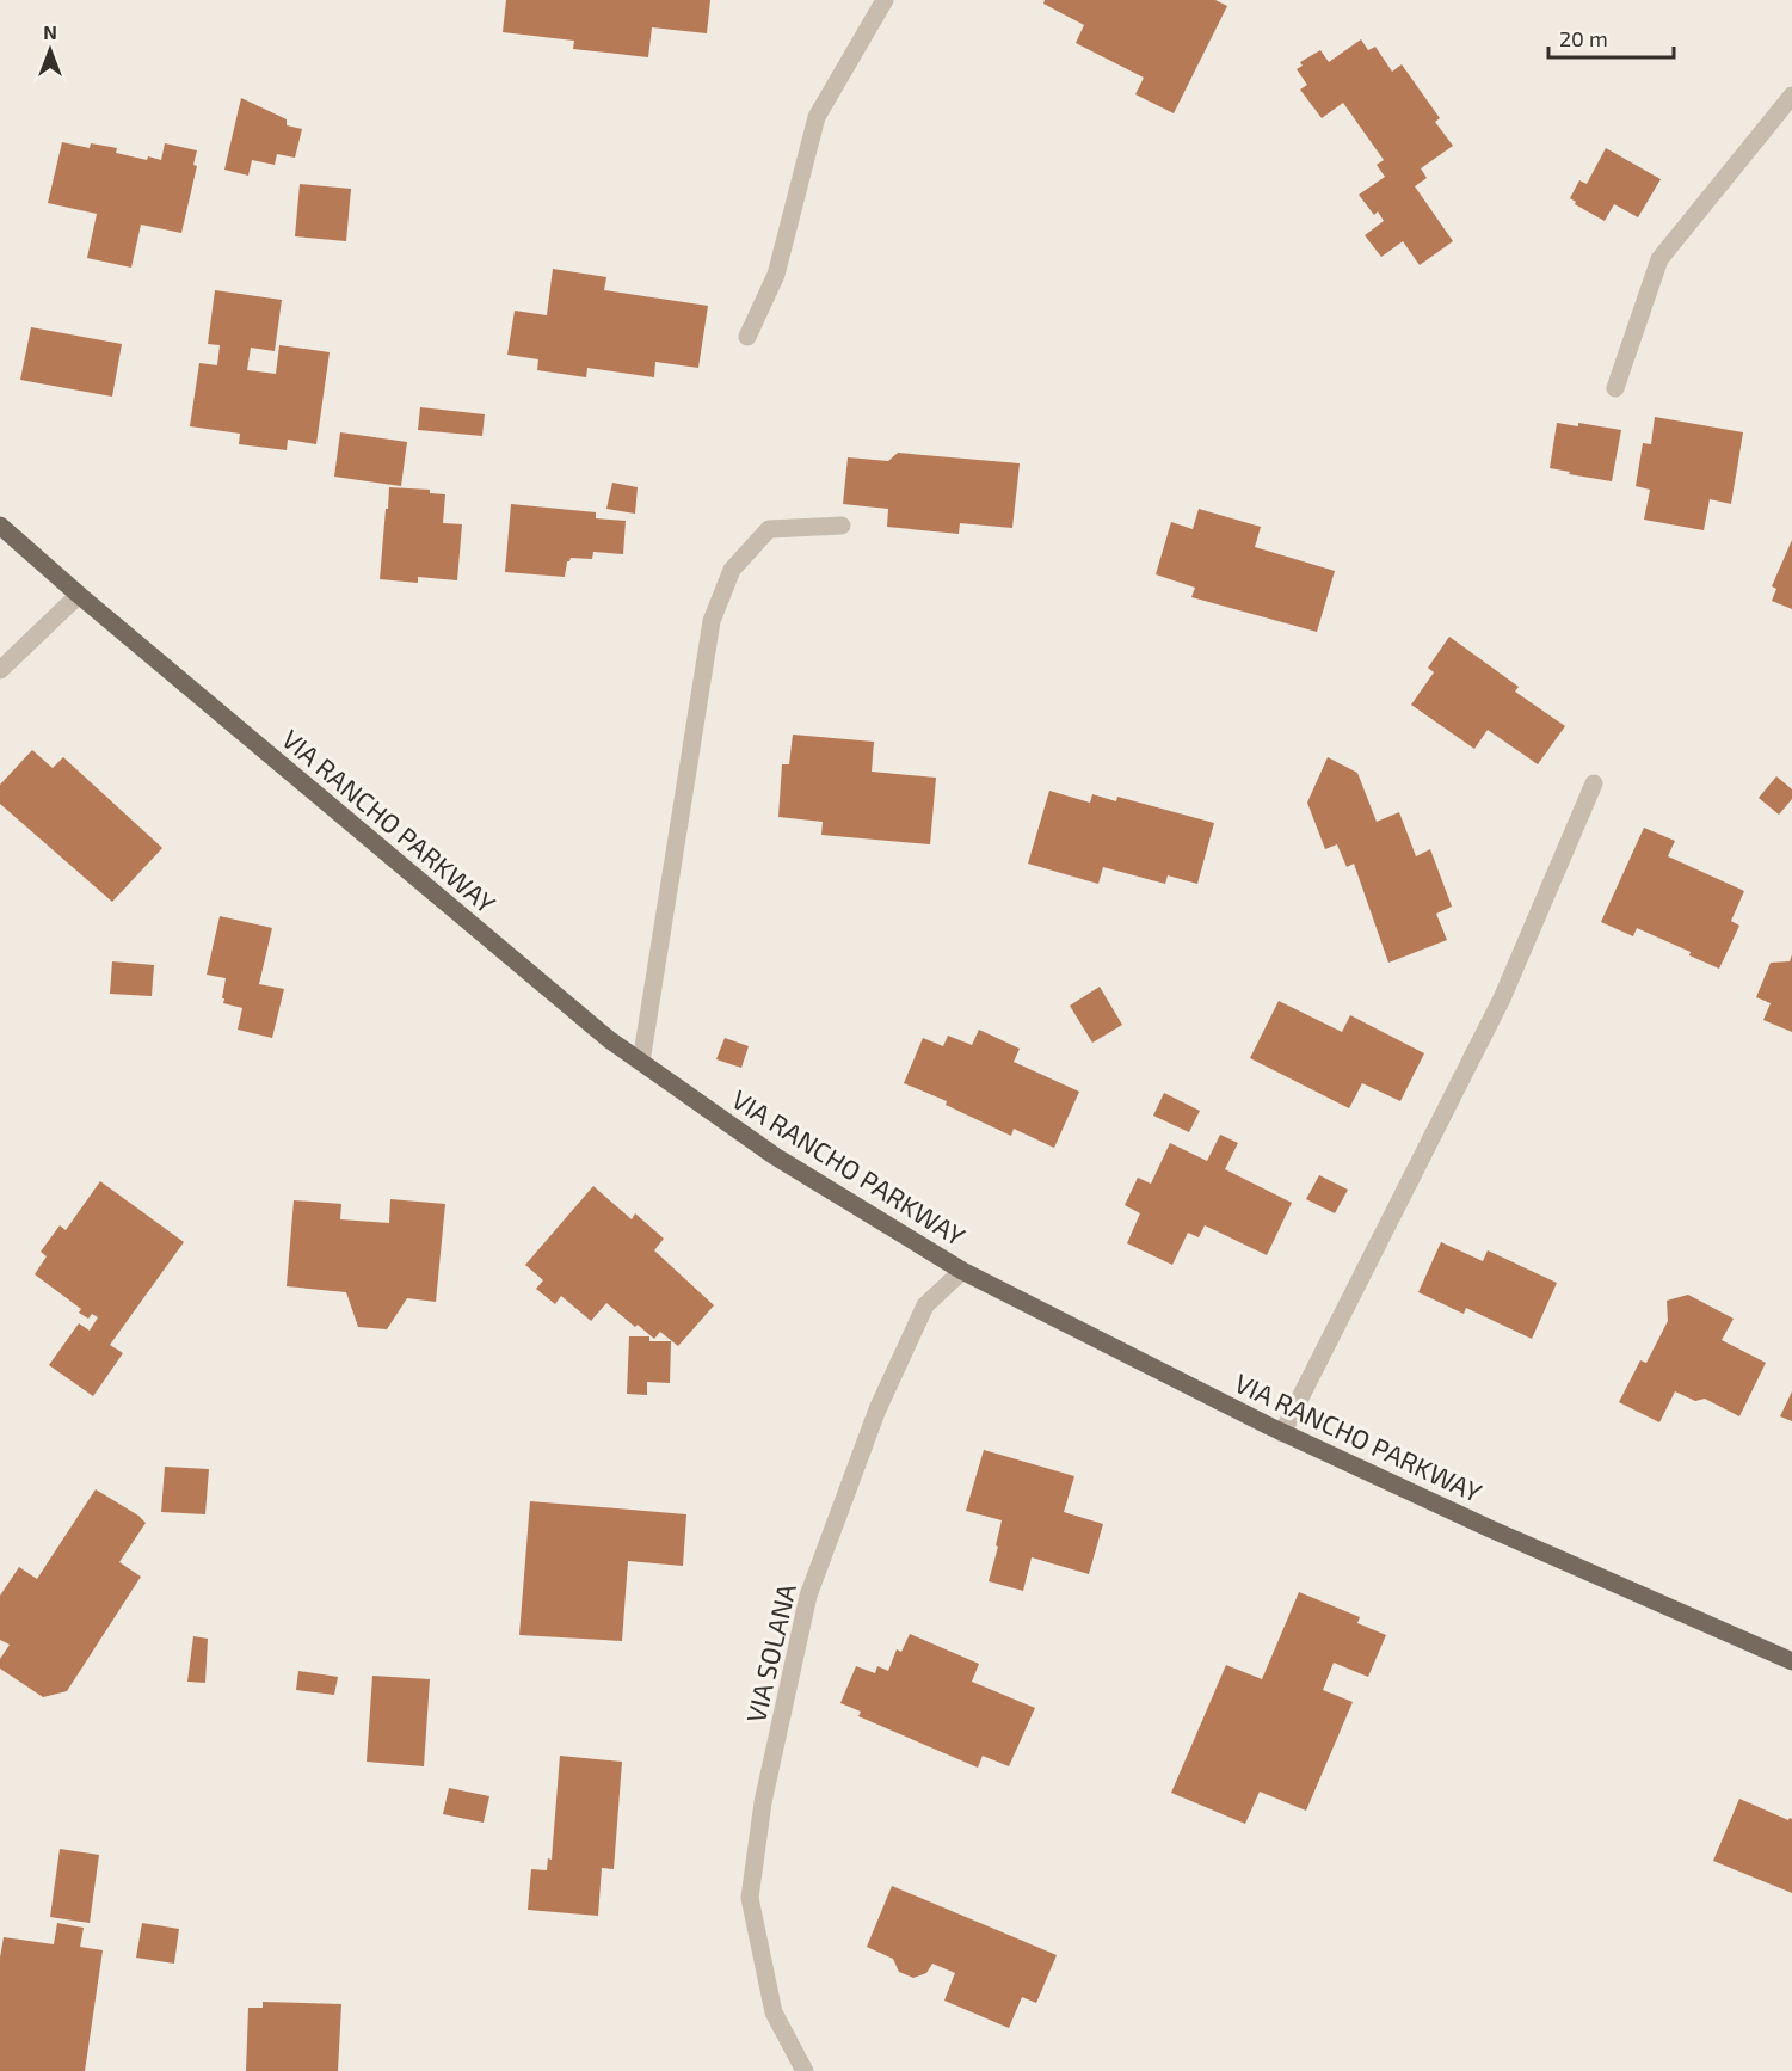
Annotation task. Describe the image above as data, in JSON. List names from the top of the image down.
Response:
{
  "streets": {
    "main road": ["VIA RANCHO PARKWAY"],
    "street": ["VIA SOLANA"]
  },
  "crossings": [
    ["VIA RANCHO PARKWAY", "VIA SOLANA"]
  ],
  "scale_bar": "20 m",
  "north": "top"
}
